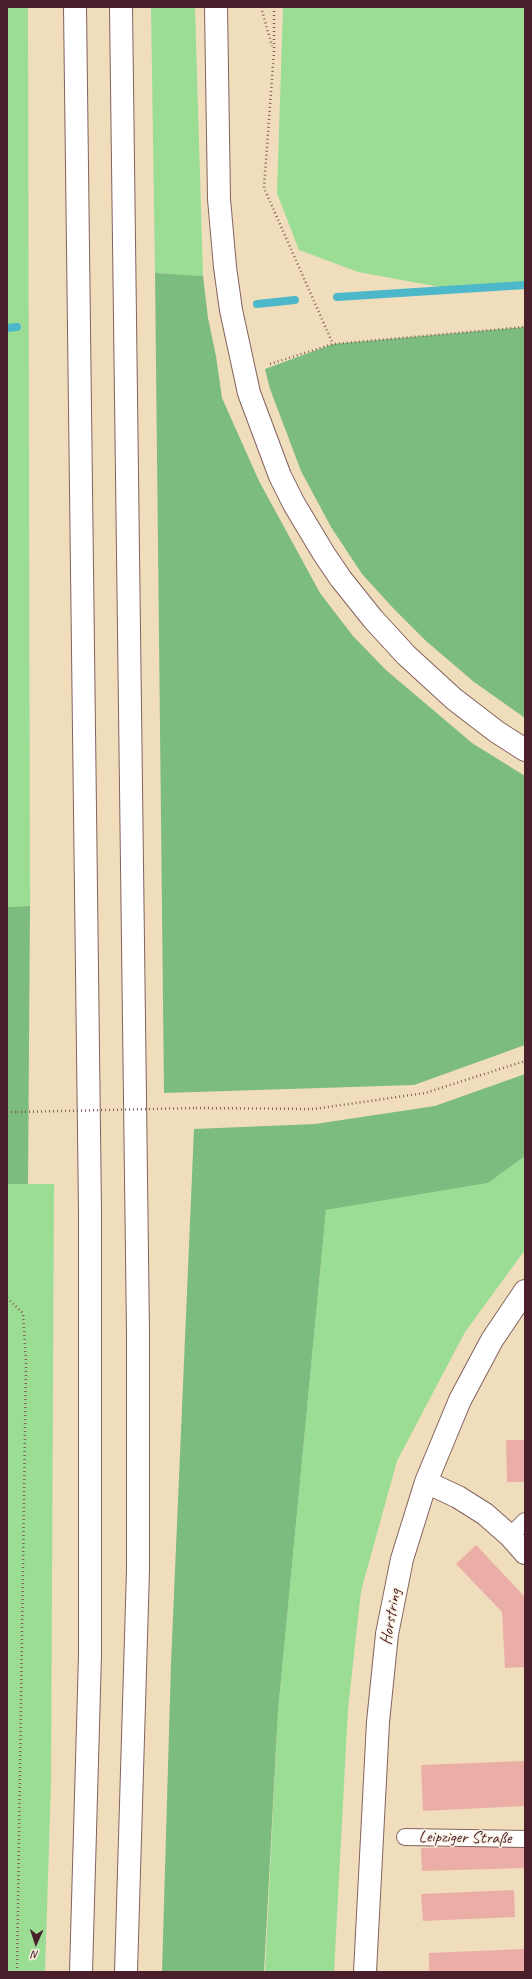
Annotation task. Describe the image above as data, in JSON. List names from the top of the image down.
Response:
{
  "streets": {
    "main road": ["Horstring"],
    "lane": ["Leipziger Straße"]
  },
  "north": "bottom"
}
